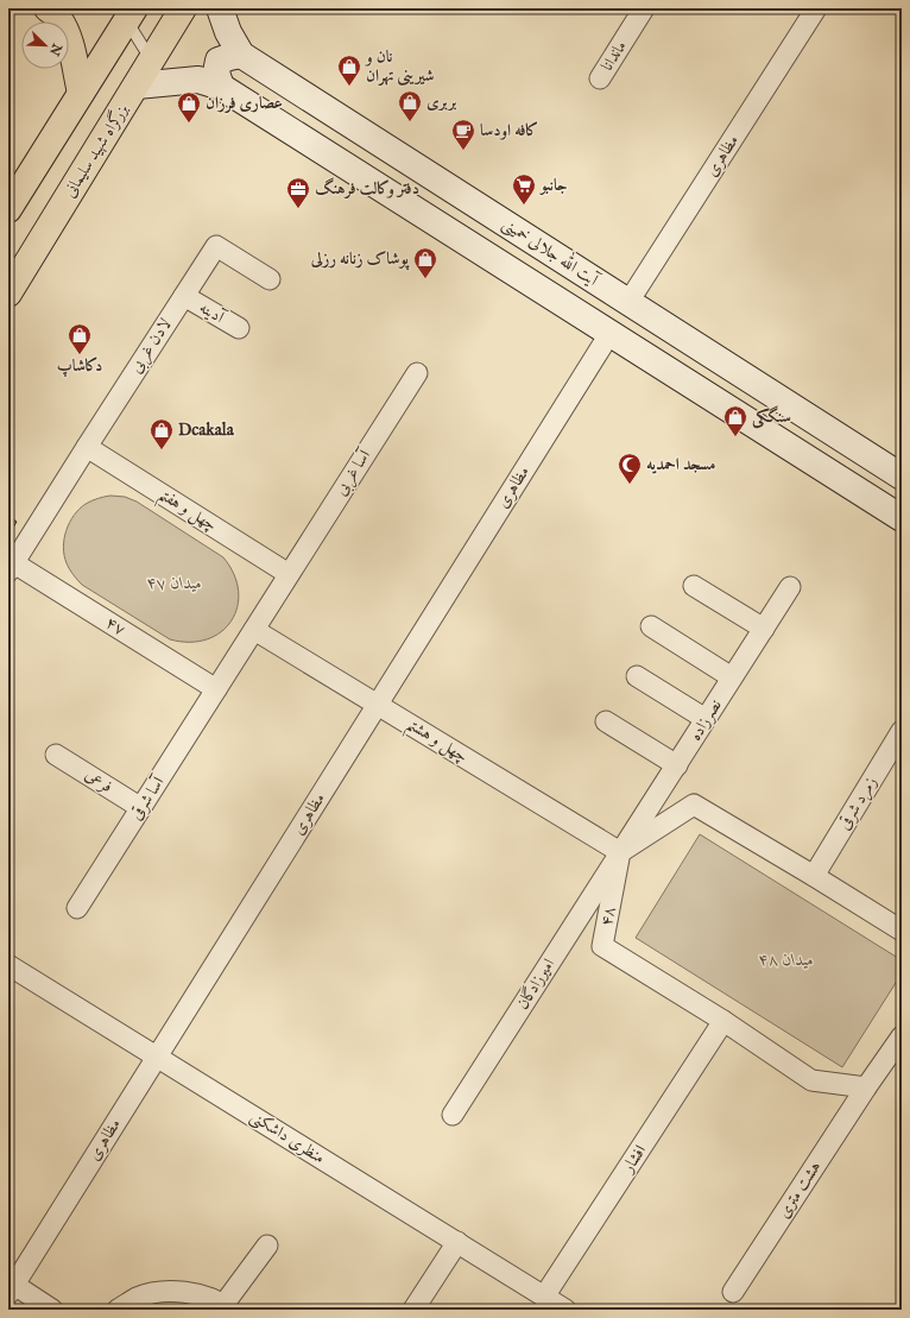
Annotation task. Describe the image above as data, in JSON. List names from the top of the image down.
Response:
{
  "streets": {
    "main road": ["بزرگراه شهید سلیمانی", "آيت الله جلالى خمينى"],
    "street": [
      "ماندانا",
      "مظاهری",
      "آدینه",
      "لادن غربی",
      "آسا غربی",
      "چهل و هفتم",
      "۴۷",
      "نصرزاده",
      "چهل و هشتم",
      "فرعی",
      "آسا شرقی",
      "زمرد شرقی",
      "۴۸",
      "امیرزادگان",
      "منظری داشکنی",
      "افشار",
      "هشت متری"
    ]
  },
  "crossings": [
    ["مظاهری", "آيت الله جلالى خمينى"],
    ["مظاهری", "چهل و هشتم"],
    ["مظاهری", "منظری داشکنی"],
    ["آدینه", "لادن غربی"],
    ["لادن غربی", "چهل و هفتم"],
    ["لادن غربی", "۴۷"],
    ["آسا غربی", "چهل و هفتم"],
    ["آسا غربی", "چهل و هشتم"],
    ["آسا غربی", "آسا شرقی"],
    ["۴۷", "آسا شرقی"],
    ["نصرزاده", "چهل و هشتم"],
    ["نصرزاده", "۴۸"],
    ["نصرزاده", "امیرزادگان"],
    ["چهل و هشتم", "آسا شرقی"],
    ["چهل و هشتم", "۴۸"],
    ["چهل و هشتم", "امیرزادگان"],
    ["فرعی", "آسا شرقی"],
    ["۴۸", "امیرزادگان"],
    ["۴۸", "افشار"],
    ["۴۸", "هشت متری"],
    ["منظری داشکنی", "افشار"]
  ],
  "parks": ["میدان ۴۷", "میدان ۴۸"],
  "places": {
    "shop": [
      "نان و شیرینی تهران",
      "بربری",
      "عصاری فرزان",
      "پوشاک زنانه رزلی",
      "دکاشاپ",
      "سنگکی",
      "Dcakala"
    ],
    "cafe": ["کافه اودسا"],
    "supermarket": ["جانبو"],
    "office": ["دفتر وکالت فرهنگ"],
    "mosque": ["مسجد احمدیه"]
  },
  "north": "bottom right"
}
